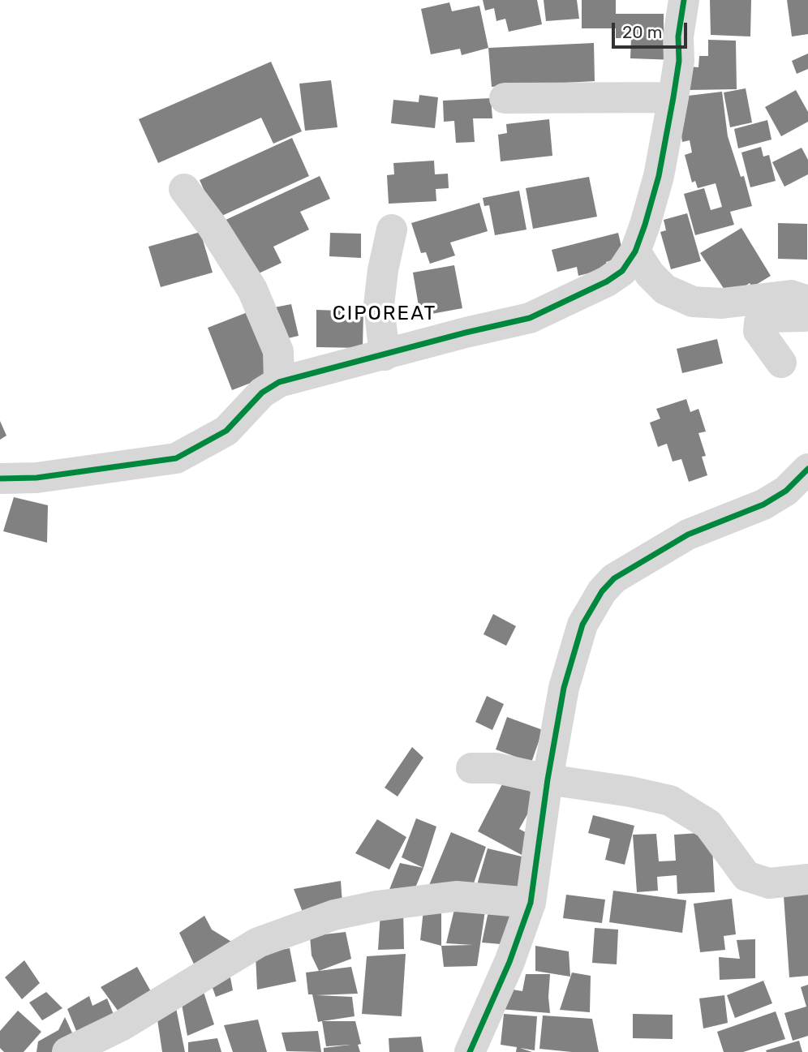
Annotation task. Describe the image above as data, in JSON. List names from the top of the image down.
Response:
{
  "districts": ["CIPOREAT"],
  "scale_bar": "20 m"
}
